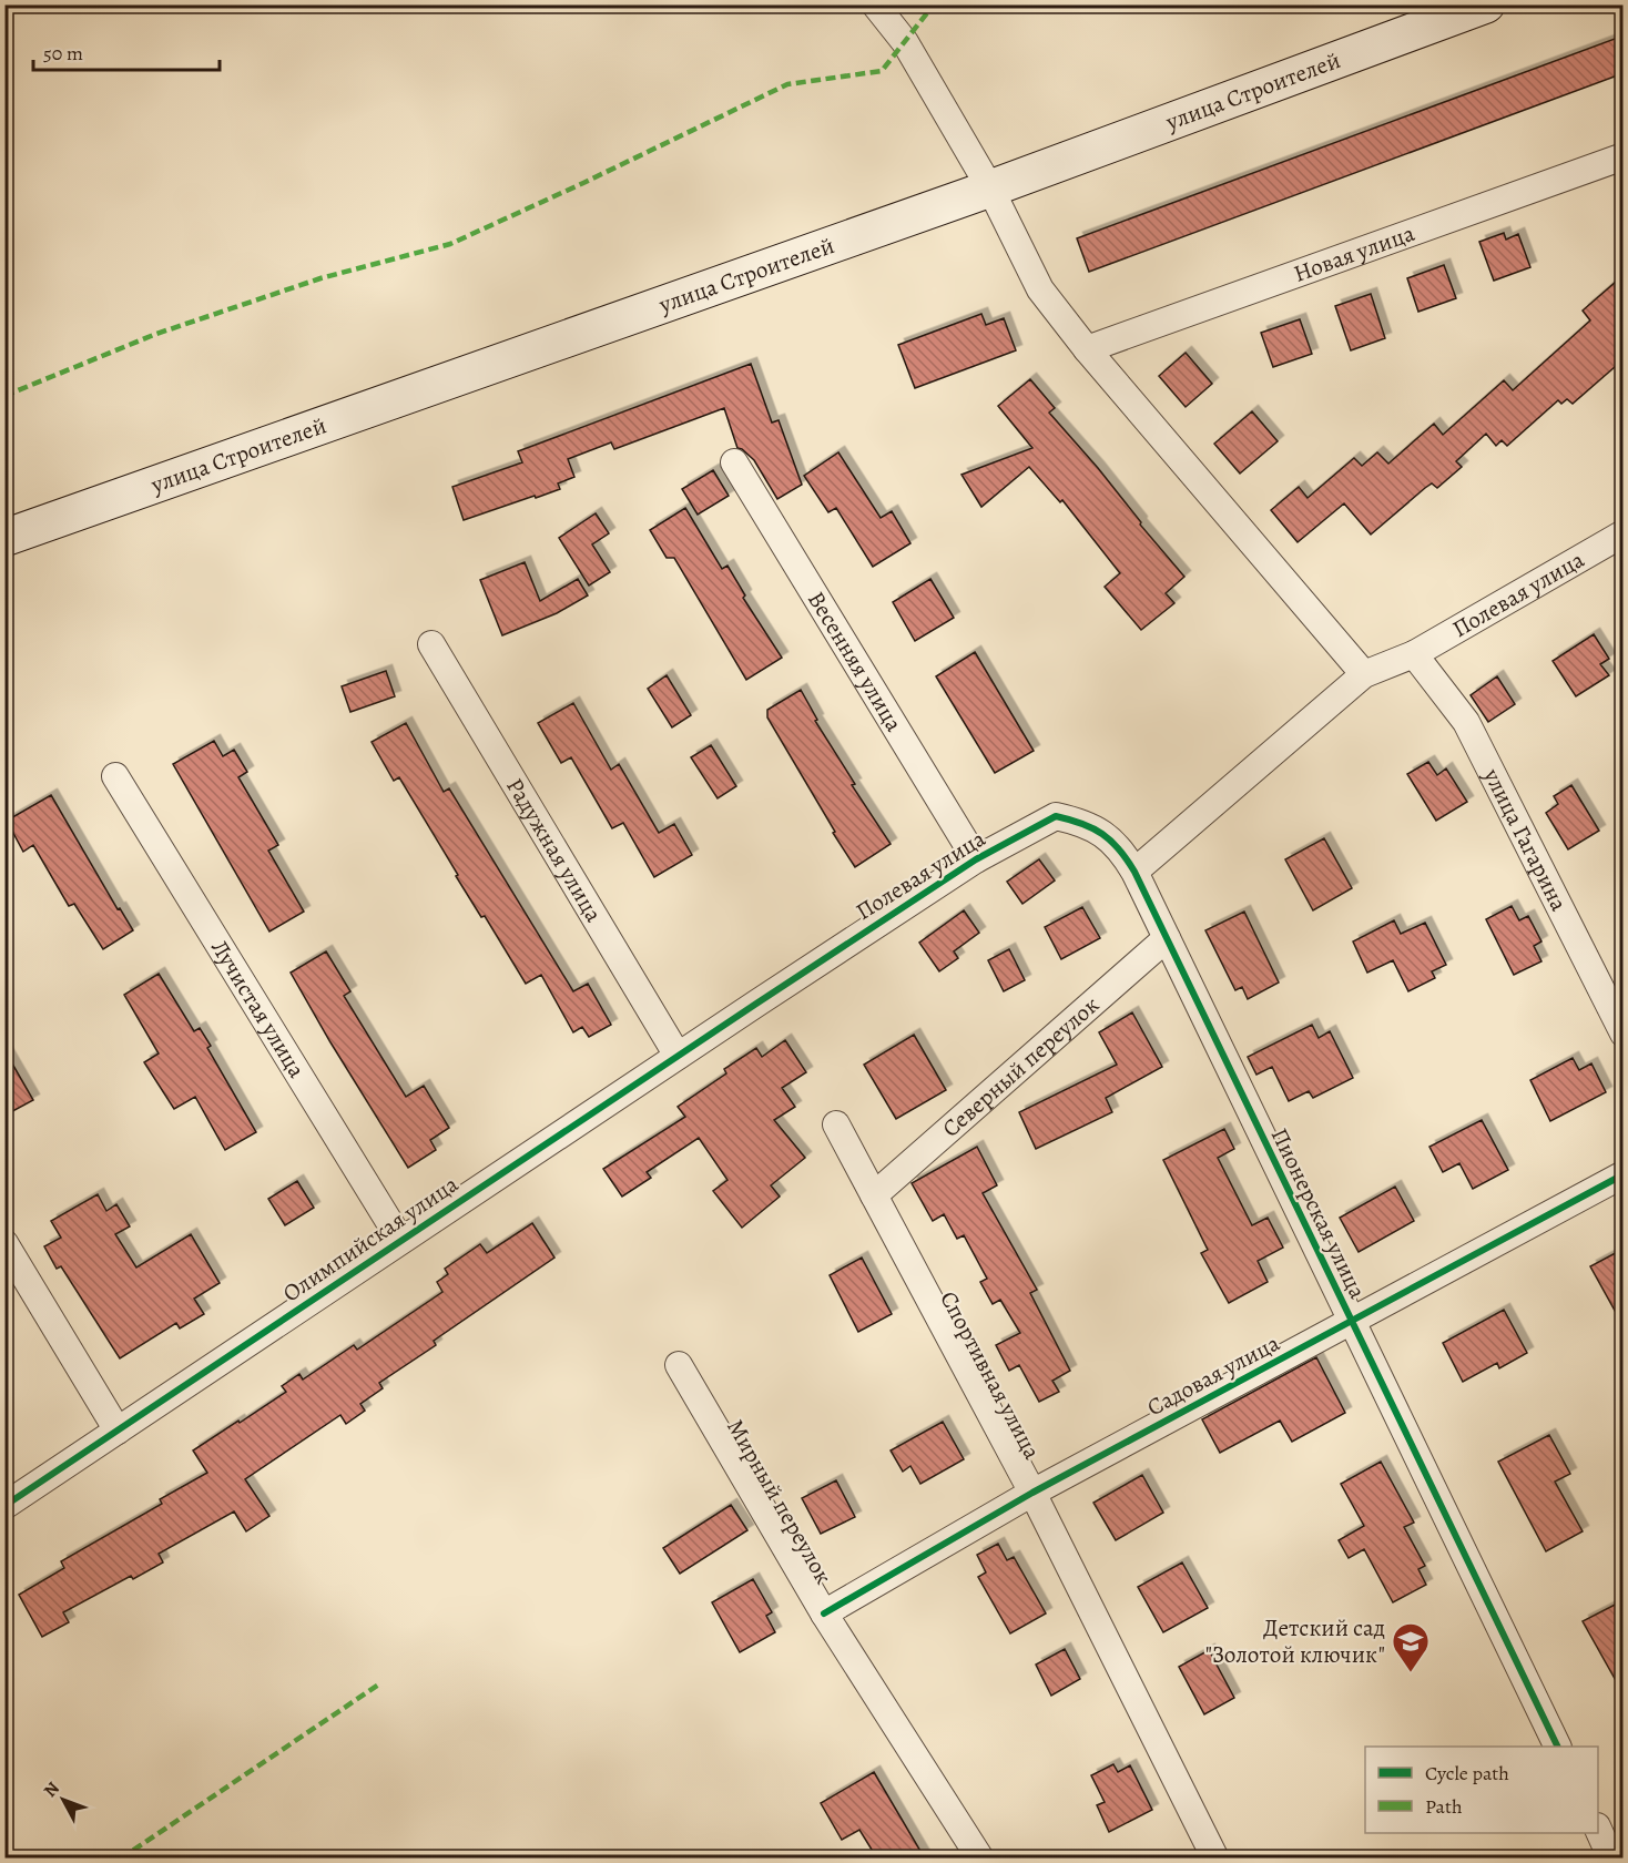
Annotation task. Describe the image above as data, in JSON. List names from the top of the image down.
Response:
{
  "streets": {
    "main road": ["улица Строителей"],
    "street": [
      "Новая улица",
      "Полевая улица",
      "Весенняя улица",
      "улица Гагарина",
      "Радужная улица",
      "Лучистая улица",
      "Северный переулок",
      "Пионерская улица",
      "Олимпийская улица",
      "Спортивная улица",
      "Садовая улица",
      "Мирный переулок"
    ]
  },
  "crossings": [
    ["Полевая улица", "Весенняя улица"],
    ["Полевая улица", "улица Гагарина"],
    ["Полевая улица", "Пионерская улица"],
    ["Полевая улица", "Олимпийская улица"],
    ["Радужная улица", "Олимпийская улица"],
    ["Лучистая улица", "Олимпийская улица"],
    ["Северный переулок", "Пионерская улица"],
    ["Северный переулок", "Спортивная улица"],
    ["Пионерская улица", "Садовая улица"],
    ["Спортивная улица", "Садовая улица"],
    ["Садовая улица", "Мирный переулок"]
  ],
  "places": {
    "school or university": ["Детский сад \"Золотой ключик\""]
  },
  "legend": ["Cycle path", "Path"],
  "scale_bar": "50 m",
  "north": "top left"
}
